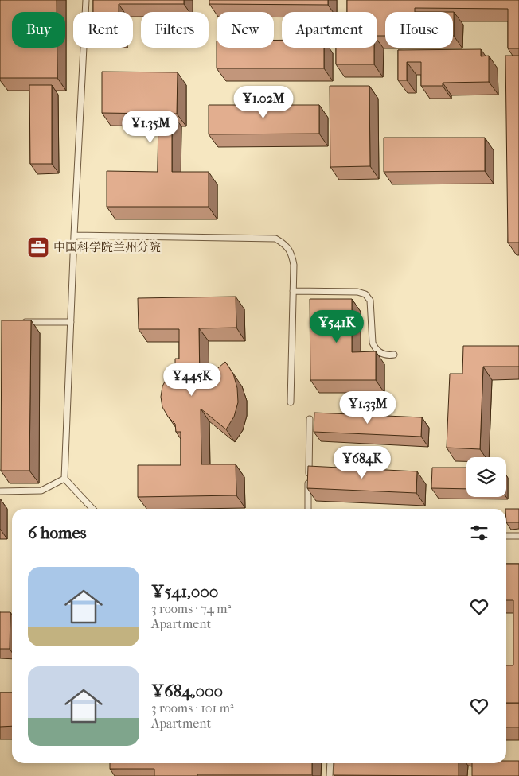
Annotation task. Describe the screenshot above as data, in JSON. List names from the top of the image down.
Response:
{
  "places": {
    "office": ["中国科学院兰州分院"]
  },
  "page": {
    "chip": [
      "Buy",
      "Rent",
      "Filters",
      "New",
      "Apartment",
      "House"
    ],
    "price": [
      "¥1.02M",
      "¥1.35M",
      "¥541K",
      "¥445K",
      "¥1.33M",
      "¥684K"
    ],
    "heading": "6 homes",
    "list": [
      {
        "name": "¥541,000",
        "note": "3 rooms · 74 m² · Apartment"
      },
      {
        "name": "¥684,000",
        "note": "3 rooms · 101 m² · Apartment"
      }
    ]
  }
}
